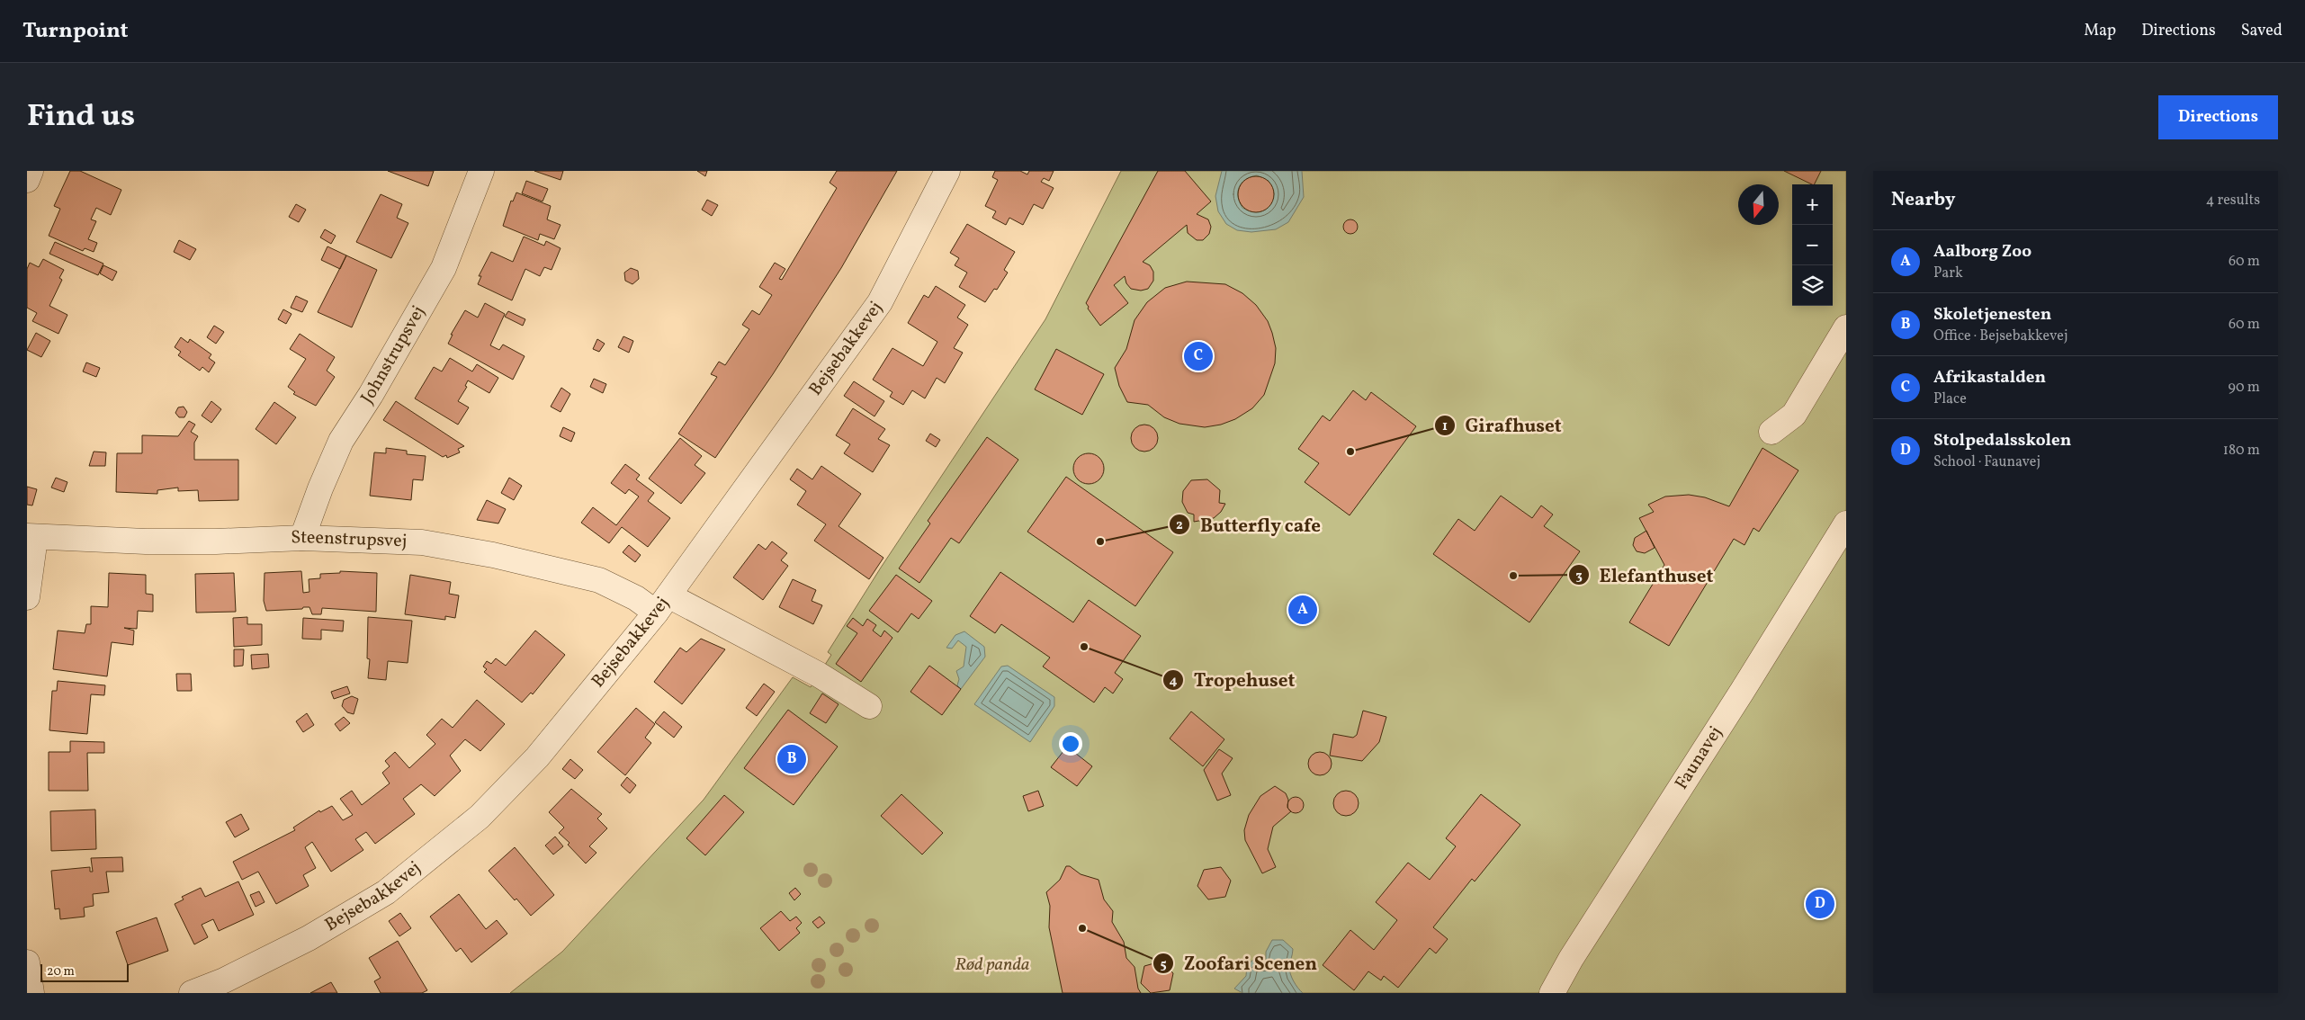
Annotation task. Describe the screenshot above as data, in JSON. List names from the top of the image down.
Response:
{
  "streets": {
    "street": [
      "Bejsebakkevej",
      "Johnstrupsvej",
      "Steenstrupsvej",
      "Faunavej"
    ]
  },
  "crossings": [
    ["Bejsebakkevej", "Steenstrupsvej"],
    ["Johnstrupsvej", "Steenstrupsvej"]
  ],
  "parks": ["Rød panda"],
  "places": [
    "Girafhuset",
    "Butterfly cafe",
    "Elefanthuset",
    "Tropehuset",
    "Zoofari Scenen"
  ],
  "scale_bar": "20 m",
  "north": "bottom",
  "page": {
    "header": "Turnpoint",
    "nav": ["Map", "Directions", "Saved"],
    "title": "Find us",
    "buttons": "Directions",
    "heading": ["Nearby", "4 results"],
    "map_buttons": ["+", "−"],
    "list": [
      {
        "mark": "A",
        "name": "Aalborg Zoo",
        "note": "Park",
        "value": "60 m"
      },
      {
        "mark": "B",
        "name": "Skoletjenesten",
        "note": "Office · Bejsebakkevej",
        "value": "60 m"
      },
      {
        "mark": "C",
        "name": "Afrikastalden",
        "note": "Place",
        "value": "90 m"
      },
      {
        "mark": "D",
        "name": "Stolpedalsskolen",
        "note": "School · Faunavej",
        "value": "180 m"
      }
    ],
    "pins": [
      "C",
      "A",
      "B",
      "D"
    ],
    "scale": "20 m"
  }
}
